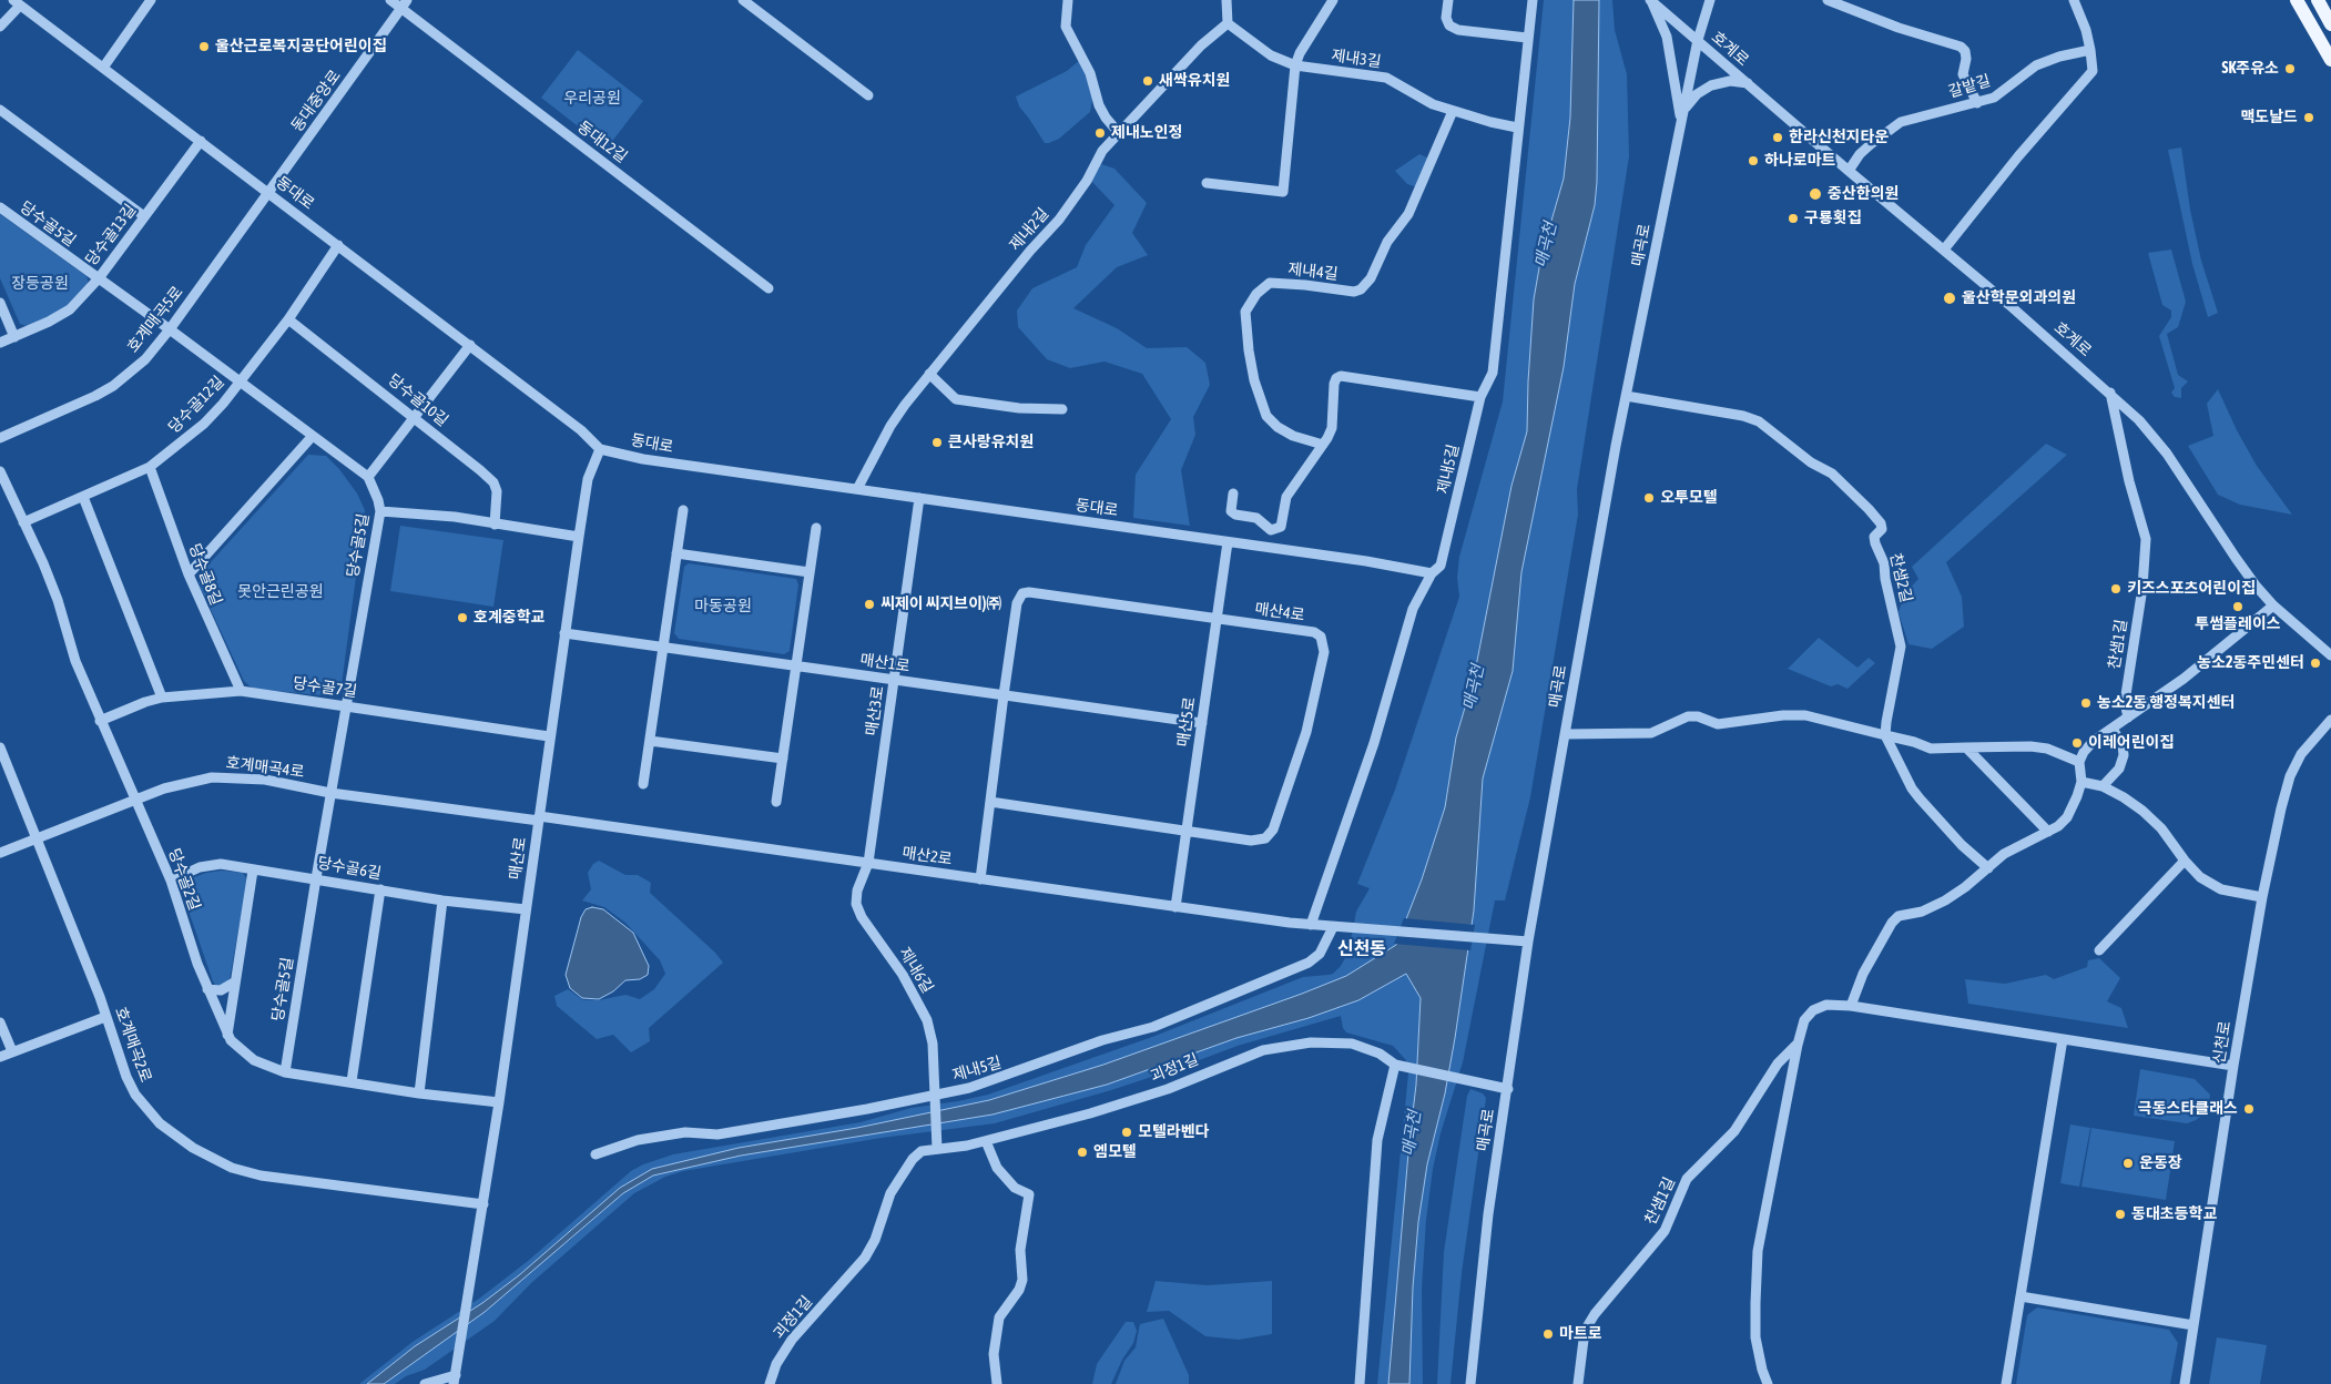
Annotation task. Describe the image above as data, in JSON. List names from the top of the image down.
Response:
{
  "streets": {
    "street": [
      "호계로",
      "제내3길",
      "갈밭길",
      "동대중앙로",
      "동대12길",
      "동대로",
      "당수골5길",
      "제내2길",
      "당수골13길",
      "매곡로",
      "제내4길",
      "호계매곡5로",
      "당수골10길",
      "당수골12길",
      "제내5길",
      "당수골8길",
      "찬샘2길",
      "매산4로",
      "찬샘1길",
      "매산1로",
      "당수골7길",
      "매산3로",
      "매산5로",
      "호계매곡4로",
      "매산2로",
      "매산로",
      "당수골6길",
      "당수골2길",
      "제내6길",
      "신천로",
      "호계매곡2로",
      "괴정1길"
    ]
  },
  "crossings": [
    ["호계로", "갈밭길"],
    ["호계로", "매곡로"],
    ["호계로", "찬샘1길"],
    ["제내3길", "제내2길"],
    ["제내3길", "제내4길"],
    ["제내3길", "제내5길"],
    ["동대중앙로", "동대12길"],
    ["동대중앙로", "동대로"],
    ["동대중앙로", "호계매곡5로"],
    ["동대로", "제내2길"],
    ["동대로", "당수골13길"],
    ["동대로", "호계매곡5로"],
    ["동대로", "당수골12길"],
    ["동대로", "제내5길"],
    ["동대로", "매산3로"],
    ["동대로", "매산5로"],
    ["동대로", "매산로"],
    ["당수골5길", "당수골13길"],
    ["당수골5길", "호계매곡5로"],
    ["당수골5길", "당수골12길"],
    ["당수골5길", "당수골7길"],
    ["당수골5길", "호계매곡4로"],
    ["당수골5길", "당수골6길"],
    ["당수골5길", "당수골2길"],
    ["매곡로", "찬샘2길"],
    ["매곡로", "매산2로"],
    ["당수골10길", "당수골12길"],
    ["당수골12길", "당수골8길"],
    ["당수골12길", "당수골2길"],
    ["제내5길", "매산2로"],
    ["제내5길", "제내6길"],
    ["당수골8길", "당수골7길"],
    ["매산4로", "매산1로"],
    ["매산4로", "매산5로"],
    ["매산4로", "매산2로"],
    ["매산1로", "매산3로"],
    ["매산1로", "매산5로"],
    ["매산1로", "매산로"],
    ["당수골7길", "매산로"],
    ["당수골7길", "당수골2길"],
    ["매산3로", "매산2로"],
    ["매산3로", "제내6길"],
    ["매산5로", "매산2로"],
    ["호계매곡4로", "매산2로"],
    ["호계매곡4로", "매산로"],
    ["호계매곡4로", "당수골2길"],
    ["호계매곡4로", "호계매곡2로"],
    ["매산2로", "매산로"],
    ["매산2로", "제내6길"],
    ["매산로", "당수골6길"],
    ["매산로", "당수골2길"],
    ["매산로", "호계매곡2로"],
    ["당수골6길", "당수골2길"],
    ["제내6길", "괴정1길"]
  ],
  "districts": ["신천동"],
  "water": ["매곡천"],
  "parks": [
    "우리공원",
    "장등공원",
    "못안근린공원",
    "마동공원"
  ],
  "places": [
    "울산근로복지공단어린이집",
    "SK주유소",
    "새싹유치원",
    "맥도날드",
    "제내노인정",
    "한라신천지타운",
    "하나로마트",
    "중산한의원",
    "구룡횟집",
    "울산학문외과의원",
    "큰사랑유치원",
    "오투모텔",
    "키즈스포츠어린이집",
    "씨제이 씨지브이)㈜",
    "투썸플레이스",
    "호계중학교",
    "농소2동주민센터",
    "농소2동 행정복지센터",
    "이레어린이집",
    "극동스타클래스",
    "모텔라벤다",
    "엠모텔",
    "운동장",
    "동대초등학교",
    "마트로"
  ]
}
